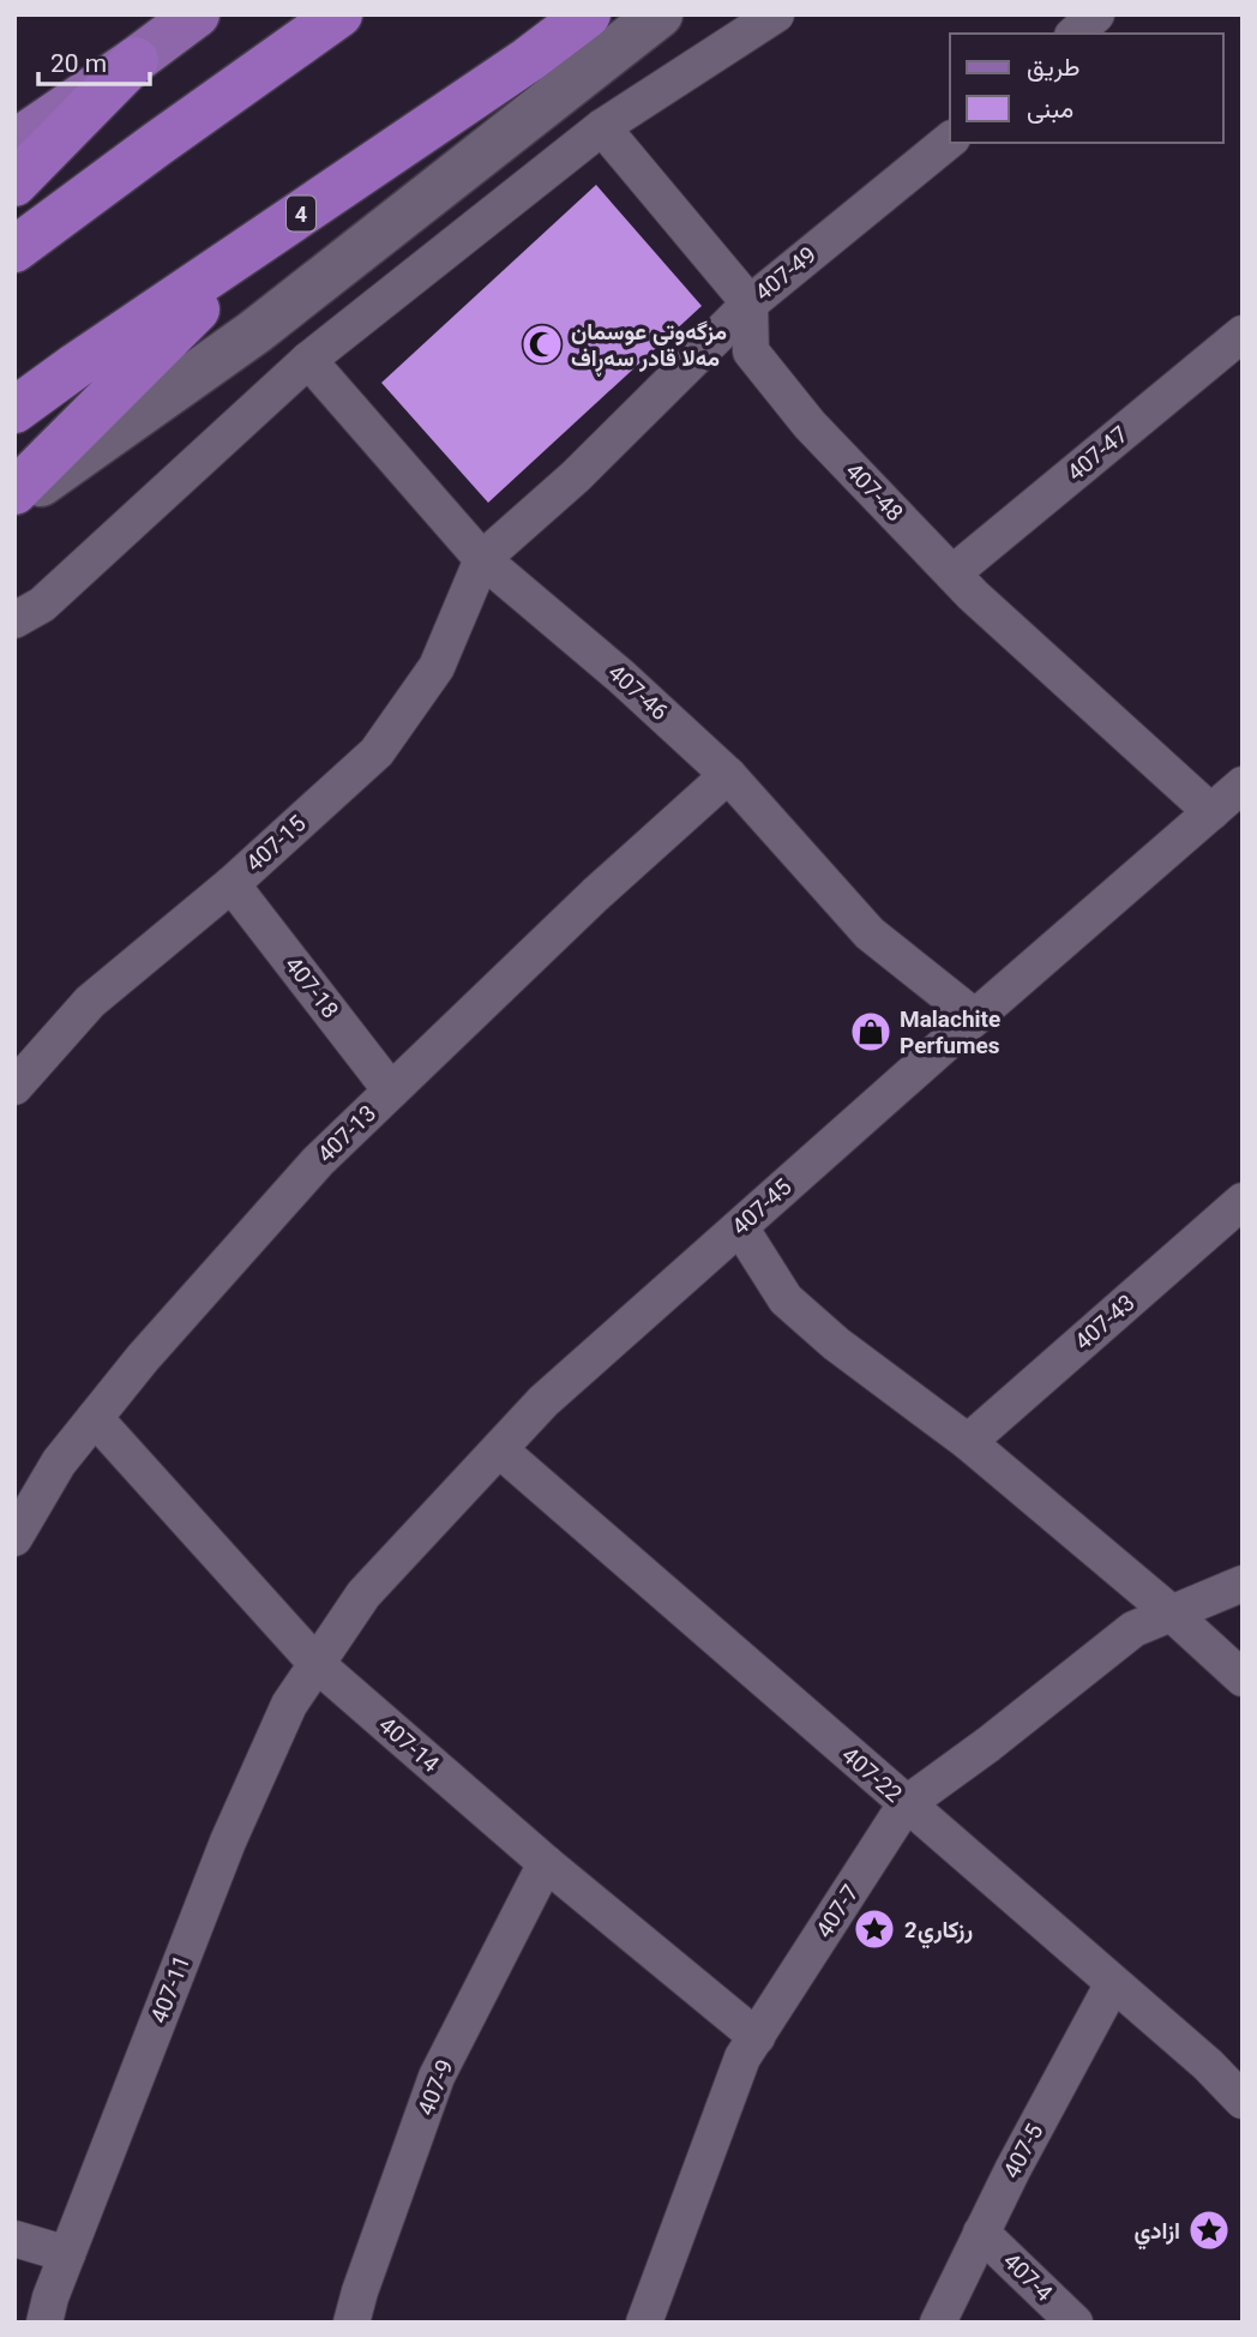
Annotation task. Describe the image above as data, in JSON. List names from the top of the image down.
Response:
{
  "streets": {
    "highway": ["4"],
    "street": [
      "407-49",
      "407-47",
      "407-48",
      "407-46",
      "407-15",
      "407-18",
      "407-13",
      "407-45",
      "407-43",
      "407-14",
      "407-22",
      "407-7",
      "407-11",
      "407-9",
      "407-5",
      "407-4"
    ]
  },
  "crossings": [
    ["407-49", "407-48"],
    ["407-49", "407-46"],
    ["407-49", "407-15"],
    ["407-47", "407-48"],
    ["407-48", "407-45"],
    ["407-46", "407-15"],
    ["407-46", "407-13"],
    ["407-46", "407-45"],
    ["407-15", "407-18"],
    ["407-18", "407-13"],
    ["407-13", "407-14"],
    ["407-45", "407-14"],
    ["407-45", "407-22"],
    ["407-45", "407-11"],
    ["407-14", "407-7"],
    ["407-14", "407-11"],
    ["407-14", "407-9"],
    ["407-22", "407-7"],
    ["407-22", "407-5"],
    ["407-5", "407-4"]
  ],
  "places": {
    "mosque": ["مزگەوتی عوسمان مەلا قادر سەڕاف"],
    "shop": ["Malachite Perfumes"],
    "place": ["رزكاري2", "ازادي"]
  },
  "legend": ["طريق", "مبنى"],
  "scale_bar": "20 m"
}
